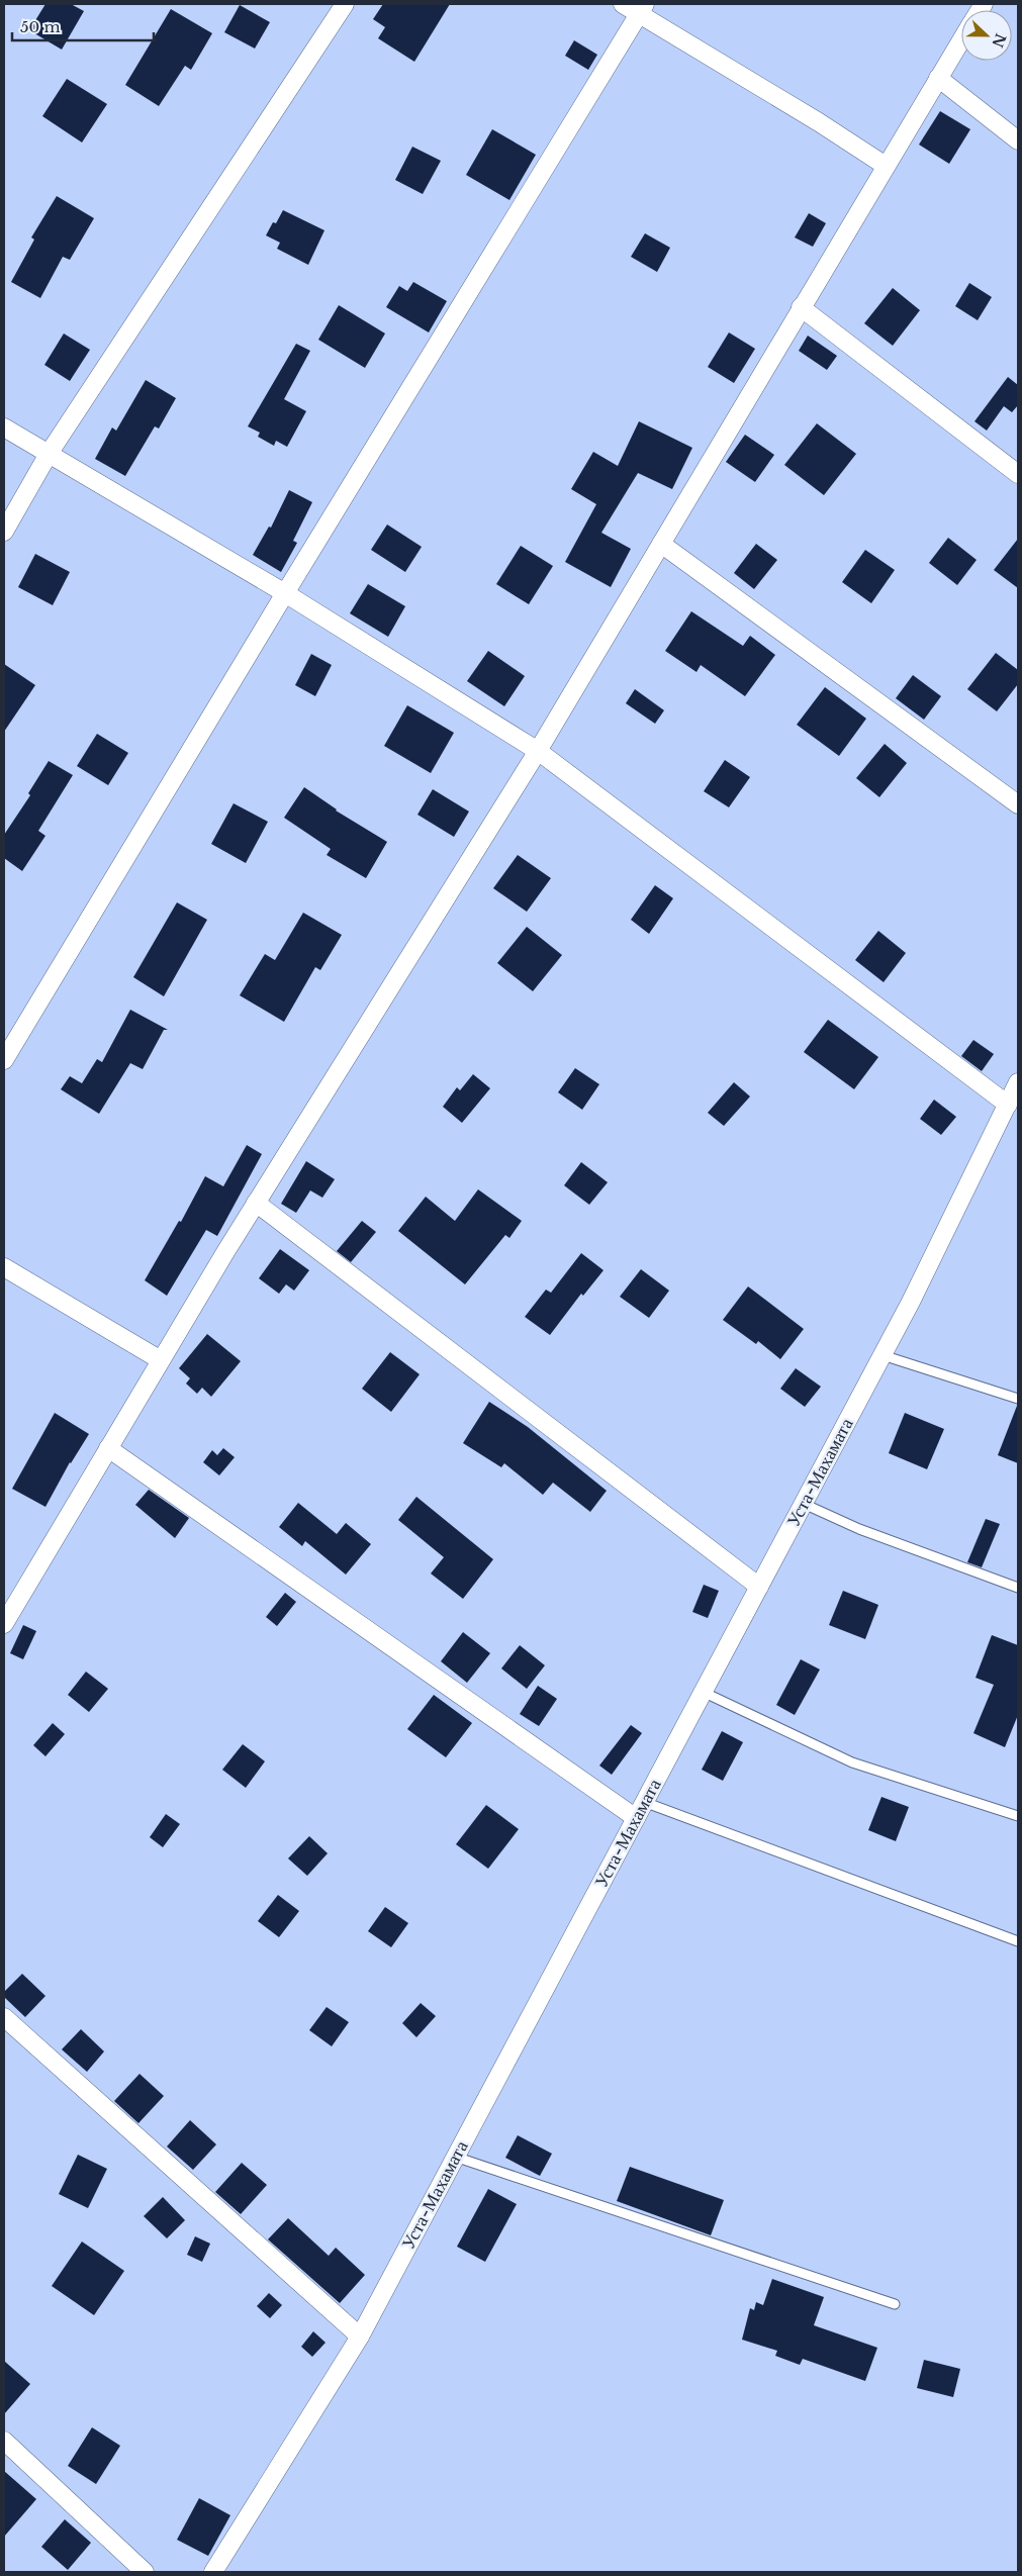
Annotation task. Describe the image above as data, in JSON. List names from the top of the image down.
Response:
{
  "streets": {
    "street": ["Уста-Махамата"]
  },
  "scale_bar": "50 m",
  "north": "right"
}
